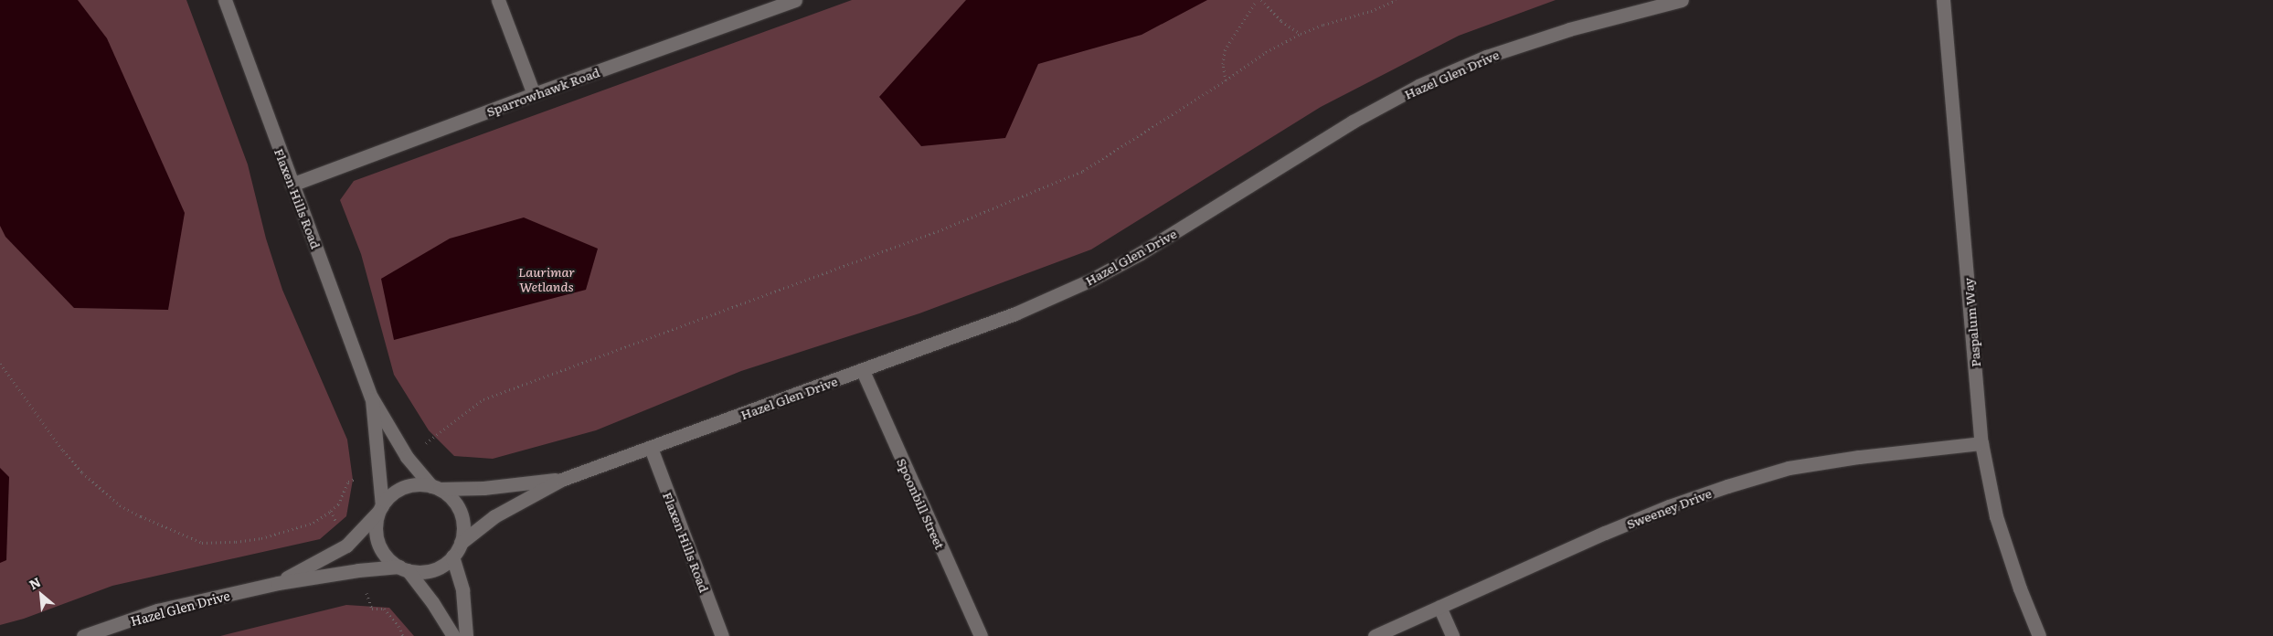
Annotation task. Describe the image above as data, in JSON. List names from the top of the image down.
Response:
{
  "streets": {
    "street": [
      "Hazel Glen Drive",
      "Sparrowhawk Road",
      "Flaxen Hills Road",
      "Paspalum Way",
      "Spoonbill Street",
      "Sweeney Drive"
    ]
  },
  "crossings": [
    ["Hazel Glen Drive", "Flaxen Hills Road"],
    ["Hazel Glen Drive", "Spoonbill Street"],
    ["Sparrowhawk Road", "Flaxen Hills Road"],
    ["Paspalum Way", "Sweeney Drive"]
  ],
  "parks": ["Laurimar Wetlands"],
  "north": "top left"
}
